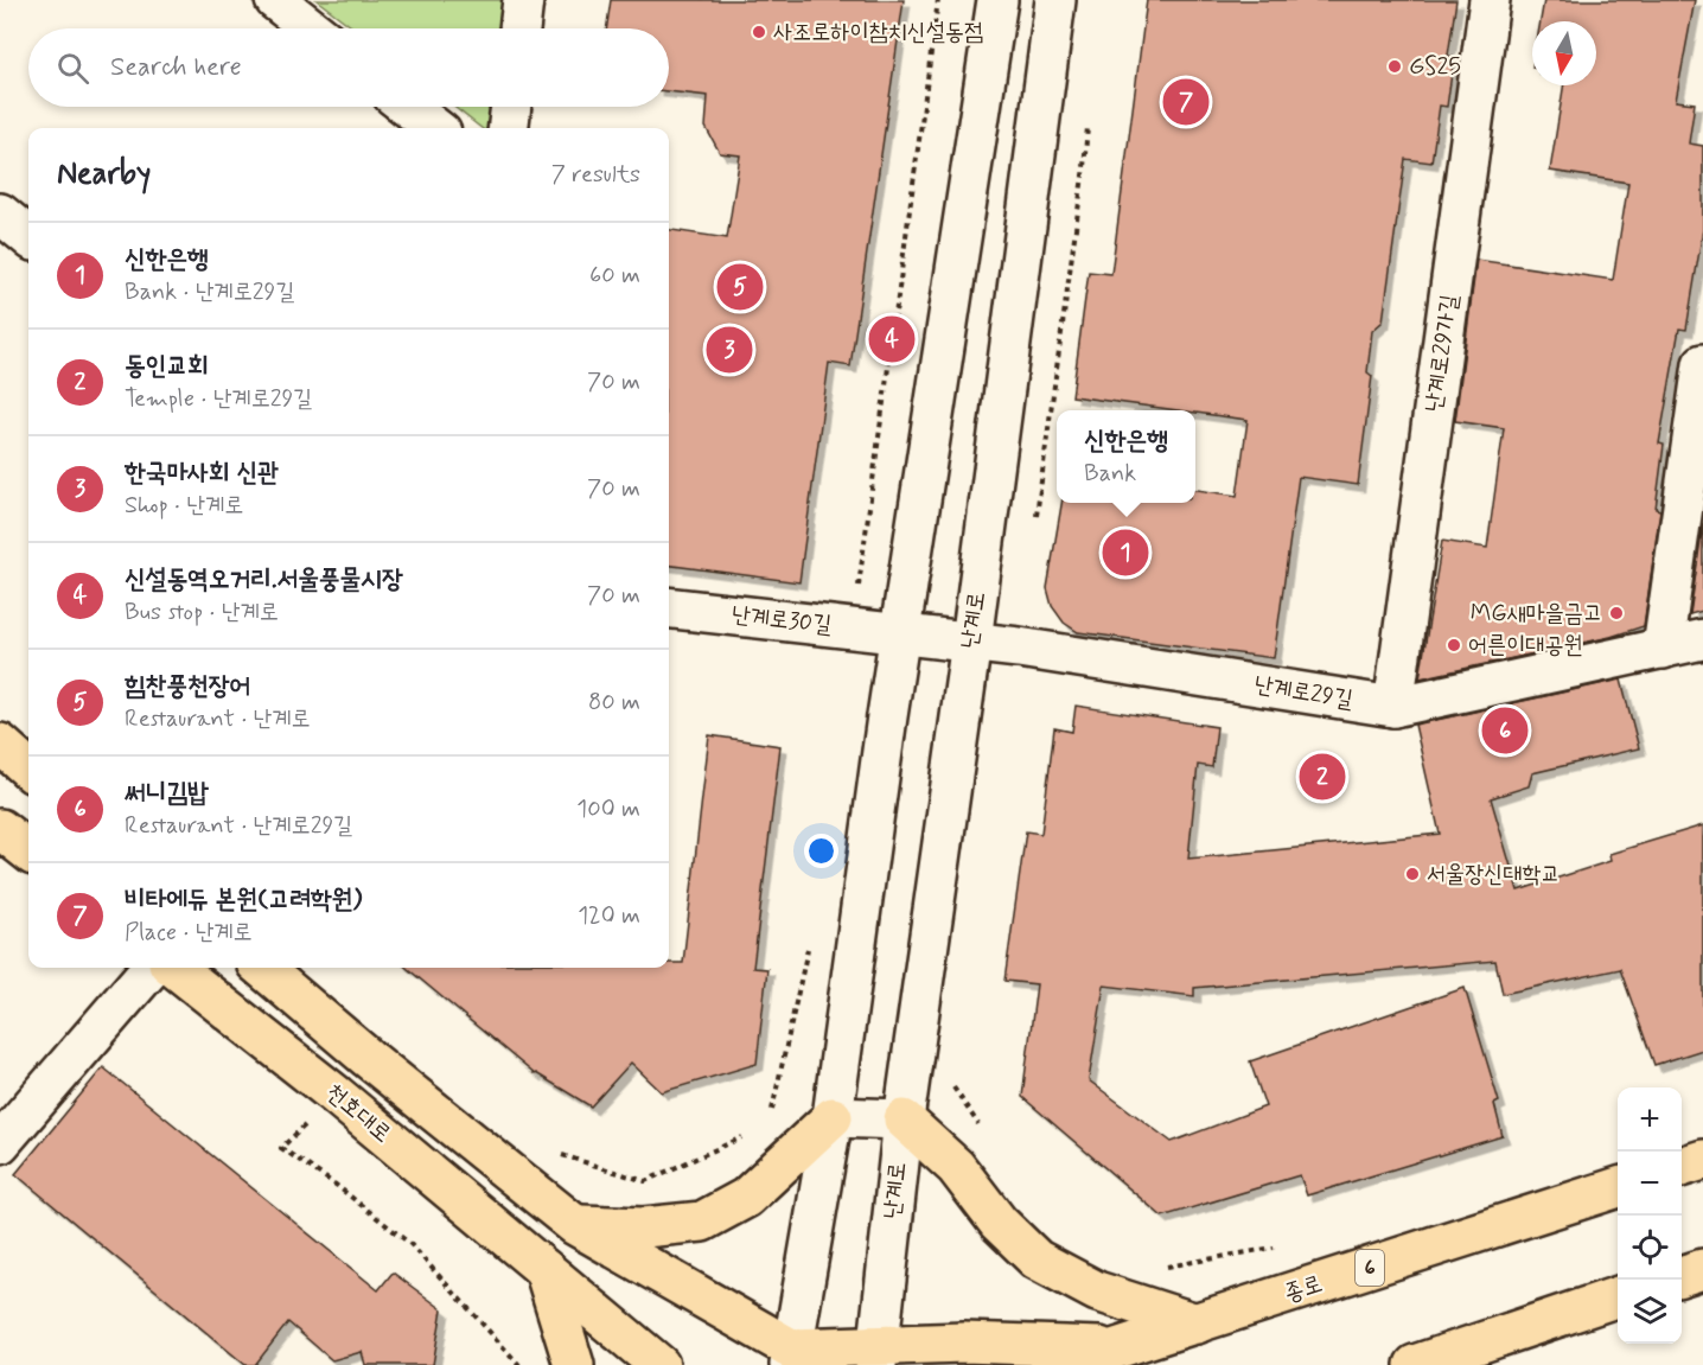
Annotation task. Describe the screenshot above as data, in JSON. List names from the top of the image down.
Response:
{
  "streets": {
    "main road": [
      "난계로29가길",
      "난계로30길",
      "난계로",
      "난계로29길",
      "천호대로",
      "6",
      "종로"
    ]
  },
  "crossings": [
    ["난계로29가길", "난계로29길"],
    ["난계로30길", "난계로29길"],
    ["난계로", "난계로29길"]
  ],
  "places": [
    "사조로하이참치신설동점",
    "GS25",
    "MG새마을금고",
    "어른이대공원",
    "서울장신대학교"
  ],
  "north": "bottom",
  "page": {
    "search": "Search here",
    "pins": [
      "7",
      "5",
      "4",
      "3",
      "1",
      "6",
      "2"
    ],
    "heading": ["Nearby", "7 results"],
    "list": [
      {
        "mark": "1",
        "name": "신한은행",
        "note": "Bank · 난계로29길",
        "value": "60 m"
      },
      {
        "mark": "2",
        "name": "동인교회",
        "note": "Temple · 난계로29길",
        "value": "70 m"
      },
      {
        "mark": "3",
        "name": "한국마사회 신관",
        "note": "Shop · 난계로",
        "value": "70 m"
      },
      {
        "mark": "4",
        "name": "신설동역오거리.서울풍물시장",
        "note": "Bus stop · 난계로",
        "value": "70 m"
      },
      {
        "mark": "5",
        "name": "힘찬풍천장어",
        "note": "Restaurant · 난계로",
        "value": "80 m"
      },
      {
        "mark": "6",
        "name": "써니김밥",
        "note": "Restaurant · 난계로29길",
        "value": "100 m"
      },
      {
        "mark": "7",
        "name": "비타에듀 본원(고려학원)",
        "note": "Place · 난계로",
        "value": "120 m"
      }
    ],
    "popup": ["신한은행", "Bank"],
    "map_buttons": ["+", "−"]
  }
}
